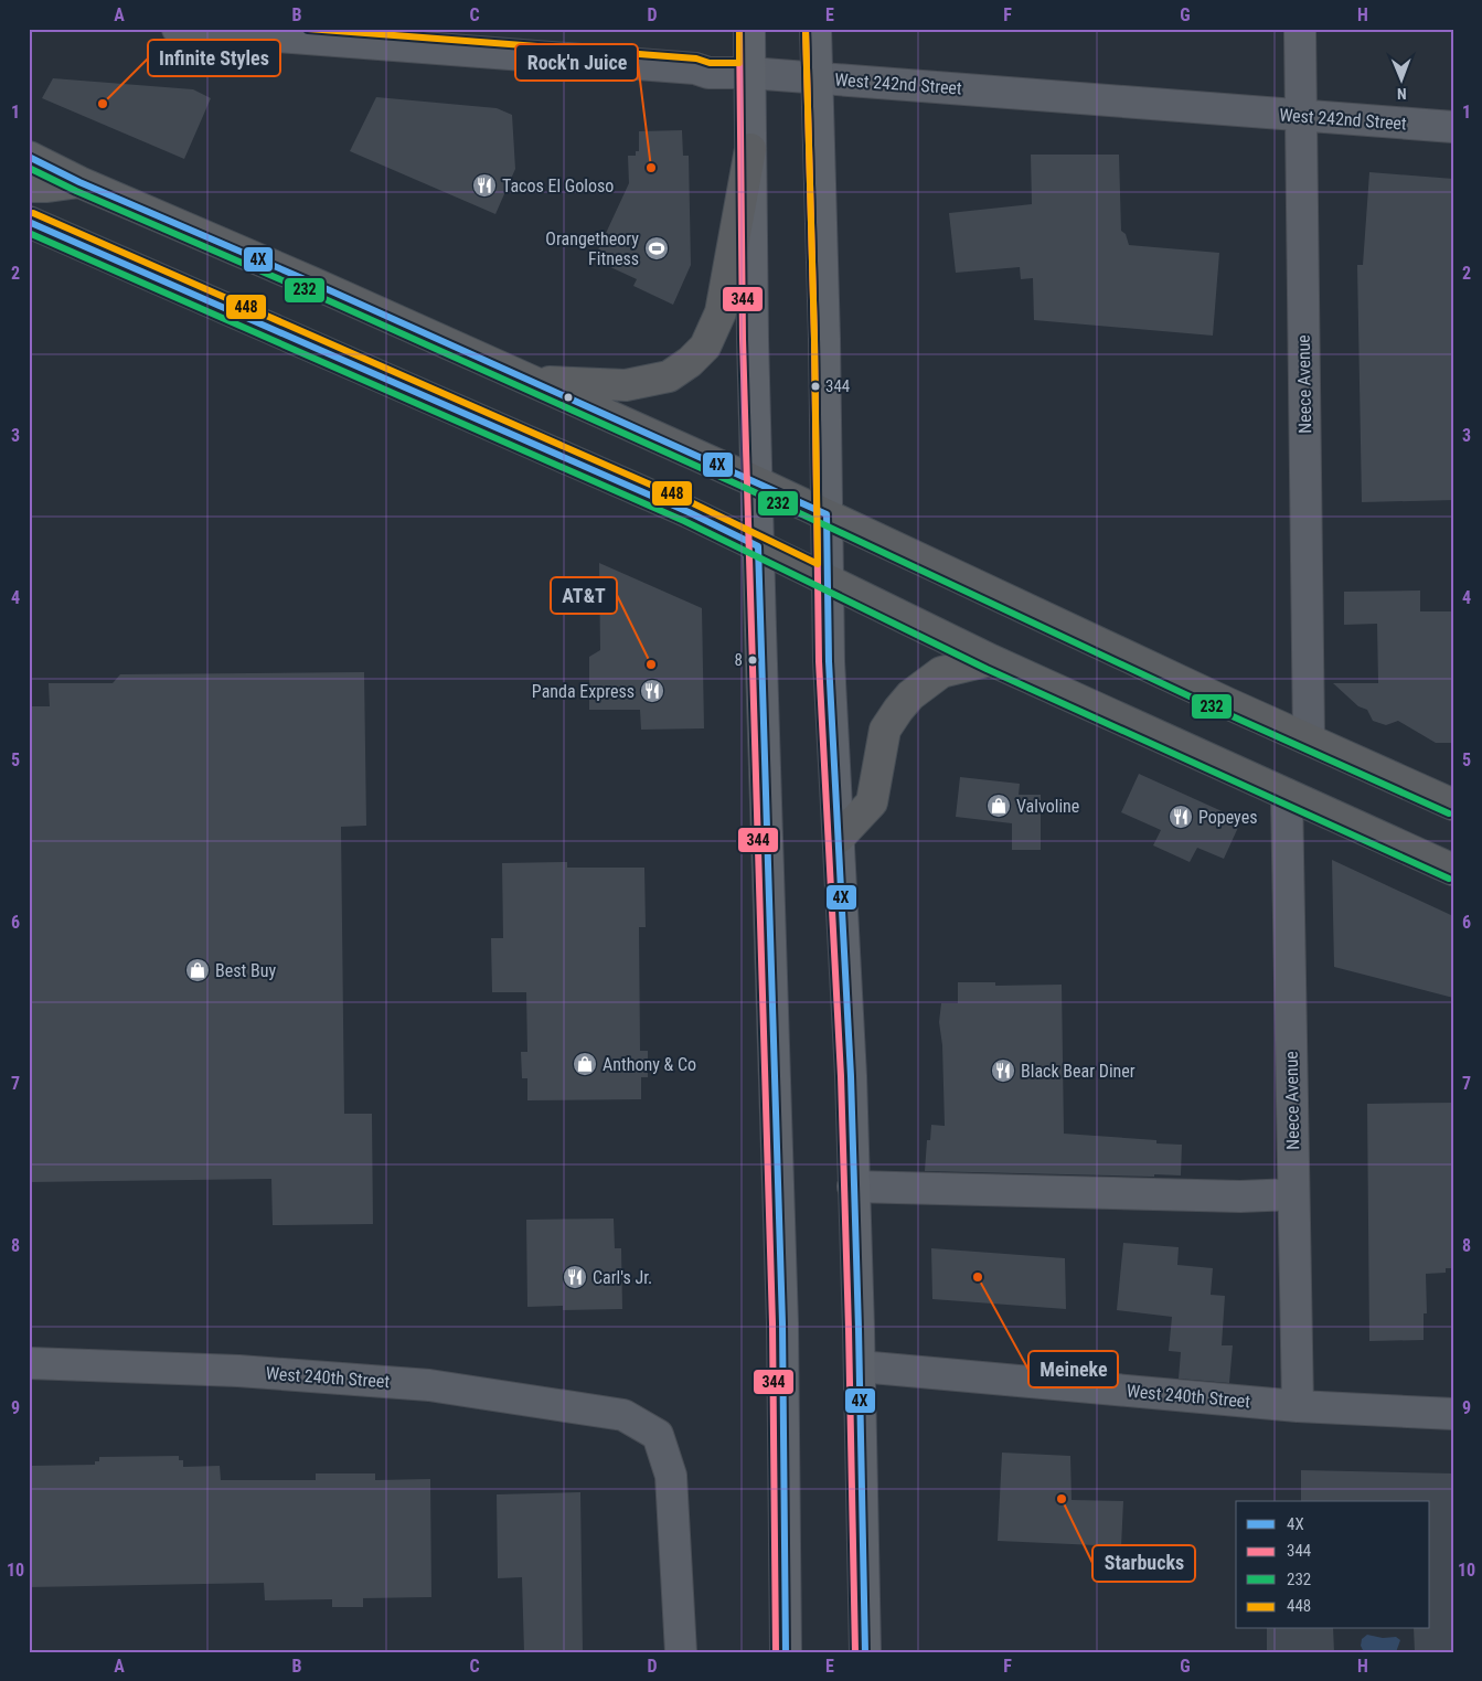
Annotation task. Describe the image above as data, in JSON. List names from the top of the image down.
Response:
{
  "streets": {
    "street": ["West 242nd Street", "Neece Avenue", "West 240th Street"]
  },
  "crossings": [
    ["West 242nd Street", "Neece Avenue"],
    ["Neece Avenue", "West 240th Street"]
  ],
  "places": {
    "other": [
      "Infinite Styles",
      "Rock'n Juice",
      "344",
      "8",
      "AT&T",
      "Meineke",
      "Starbucks"
    ],
    "restaurant": [
      "Tacos El Goloso",
      "Panda Express",
      "Popeyes",
      "Black Bear Diner",
      "Carl's Jr."
    ],
    "sports": ["Orangetheory Fitness"],
    "shop": ["Valvoline", "Best Buy", "Anthony & Co"]
  },
  "lines": [
    "transit line 344",
    "transit line 448",
    "transit line 4X",
    "transit line 232"
  ],
  "legend": [
    "4X",
    "344",
    "232",
    "448"
  ],
  "north": "bottom",
  "grid": {
    "columns": [
      "A",
      "B",
      "C",
      "D",
      "E",
      "F",
      "G",
      "H"
    ],
    "rows": [
      "1",
      "2",
      "3",
      "4",
      "5",
      "6",
      "7",
      "8",
      "9",
      "10"
    ]
  }
}
